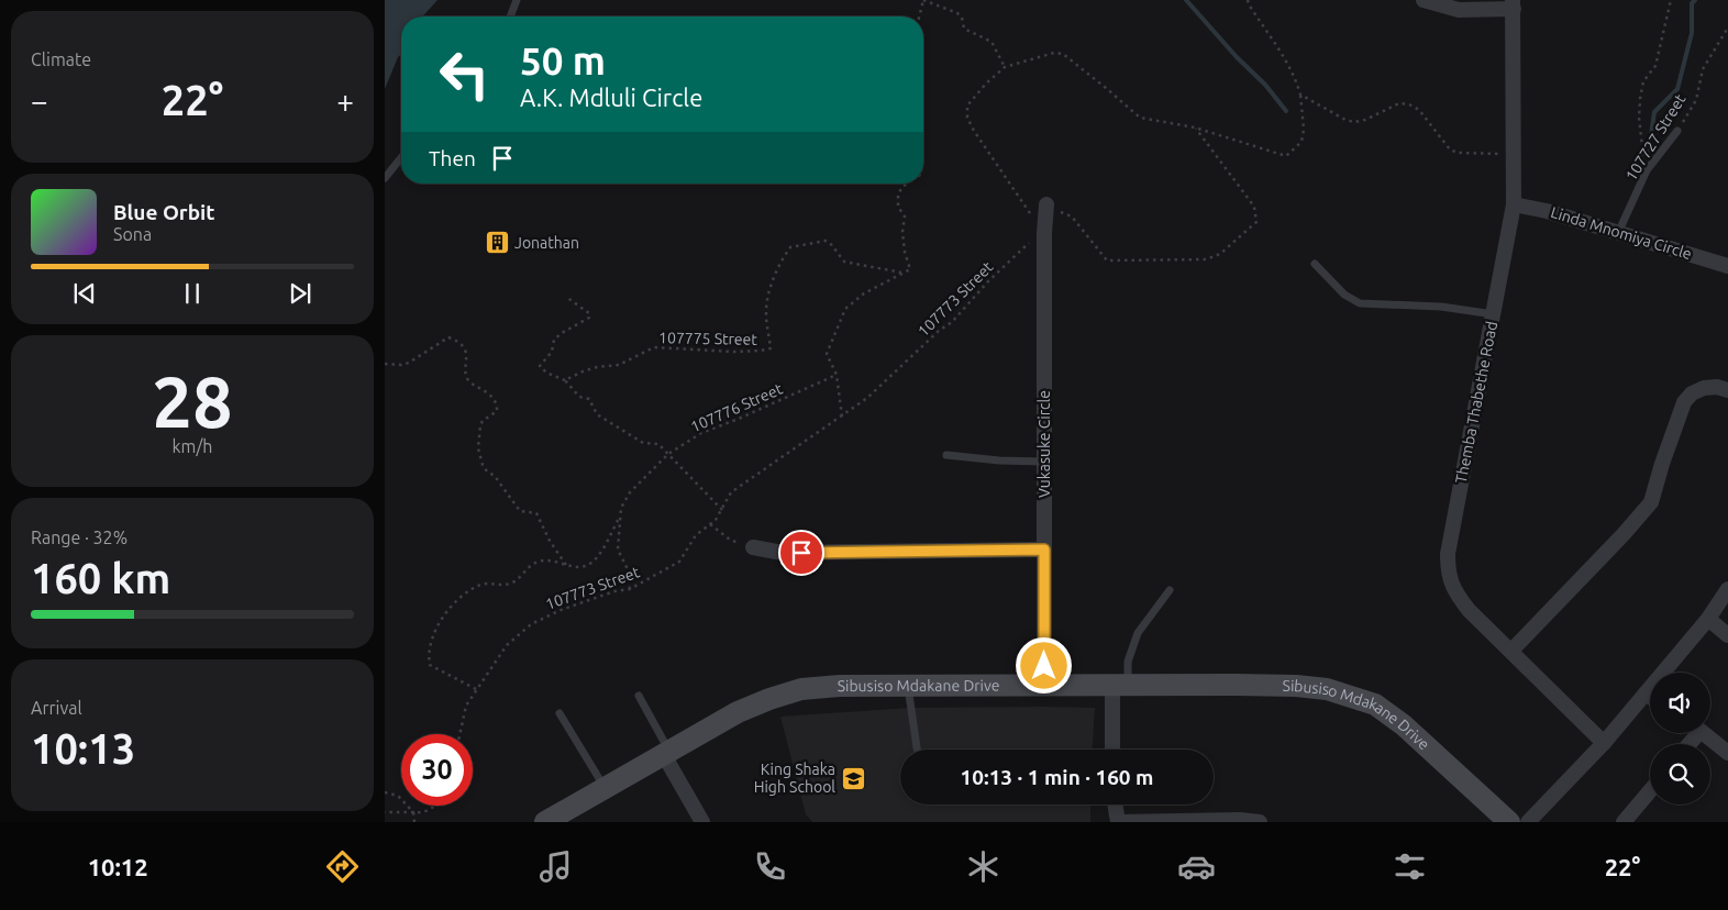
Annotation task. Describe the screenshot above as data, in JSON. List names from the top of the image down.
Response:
{
  "streets": {
    "street": [
      "Linda Mnomiya Circle",
      "Themba Thabethe Road",
      "Vukasuke Circle",
      "Sibusiso Mdakane Drive"
    ],
    "lane": ["107727 Street"],
    "path": ["107773 Street", "107775 Street", "107776 Street"]
  },
  "crossings": [
    ["107727 Street", "Linda Mnomiya Circle"],
    ["Linda Mnomiya Circle", "Themba Thabethe Road"],
    ["107773 Street", "107776 Street"],
    ["107773 Street", "Vukasuke Circle"],
    ["Vukasuke Circle", "Sibusiso Mdakane Drive"]
  ],
  "places": {
    "building": ["Jonathan"],
    "school or university": ["King Shaka High School"]
  },
  "page": {
    "tile": [
      "Climate",
      ["28", "km/h"],
      ["Range · 32%", "160 km"],
      ["Arrival", "10:13"]
    ],
    "turn": ["50 m", "A.K. Mdluli Circle"],
    "heat": ["−", "22°", "+"],
    "then": "Then",
    "song": ["Blue Orbit", "Sona"],
    "limit": "30",
    "trip": "10:13 · 1 min · 160 m",
    "tabs": ["10:12", "22°"]
  }
}
